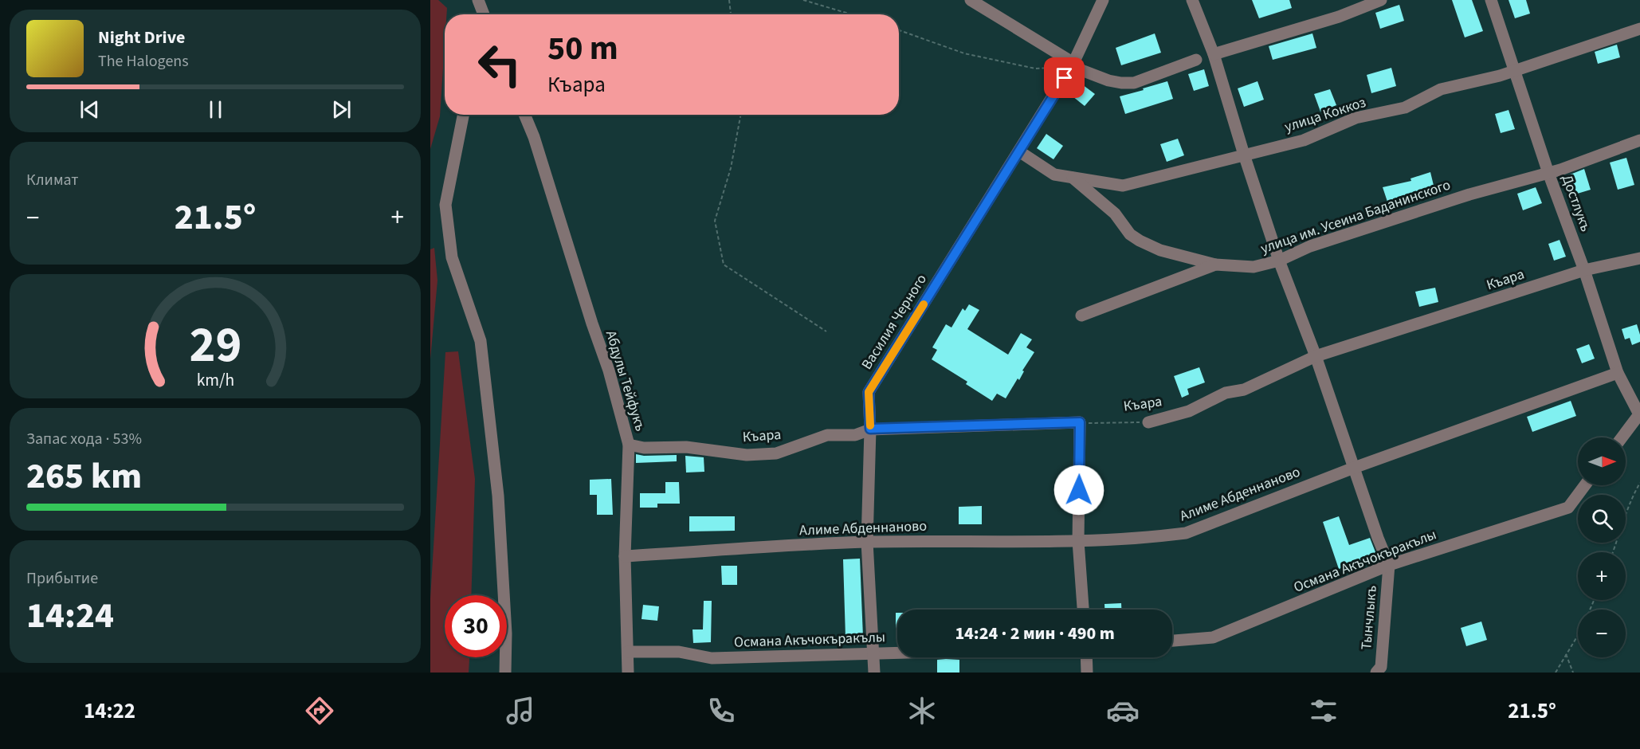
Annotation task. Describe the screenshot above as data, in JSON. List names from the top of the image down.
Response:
{
  "streets": {
    "street": [
      "улица Коккоз",
      "Достлукъ",
      "улица им. Усеина Баданинского",
      "Къара",
      "Василия Черного",
      "Абдулы Тейфукъ",
      "Алиме Абденнаново",
      "Османа Акъчокъракълы",
      "Тынчлыкъ"
    ]
  },
  "crossings": [
    ["улица Коккоз", "Достлукъ"],
    ["улица Коккоз", "Василия Черного"],
    ["улица Коккоз", "Тынчлыкъ"],
    ["Достлукъ", "улица им. Усеина Баданинского"],
    ["Достлукъ", "Къара"],
    ["Достлукъ", "Алиме Абденнаново"],
    ["улица им. Усеина Баданинского", "Тынчлыкъ"],
    ["Къара", "Василия Черного"],
    ["Къара", "Абдулы Тейфукъ"],
    ["Къара", "Тынчлыкъ"],
    ["Василия Черного", "Алиме Абденнаново"],
    ["Василия Черного", "Османа Акъчокъракълы"],
    ["Абдулы Тейфукъ", "Алиме Абденнаново"],
    ["Абдулы Тейфукъ", "Османа Акъчокъракълы"],
    ["Алиме Абденнаново", "Тынчлыкъ"],
    ["Османа Акъчокъракълы", "Тынчлыкъ"]
  ],
  "north": "right",
  "page": {
    "turn": ["50 m", "Къара"],
    "song": ["Night Drive", "The Halogens"],
    "tile": [
      "Климат",
      ["Запас хода · 53%", "265 km"],
      ["Прибытие", "14:24"]
    ],
    "heat": ["−", "21.5°", "+"],
    "map_buttons": ["+", "−"],
    "limit": "30",
    "trip": "14:24 · 2 мин · 490 m",
    "tabs": ["14:22", "21.5°"],
    "gauge": ["29", "km/h"]
  }
}
